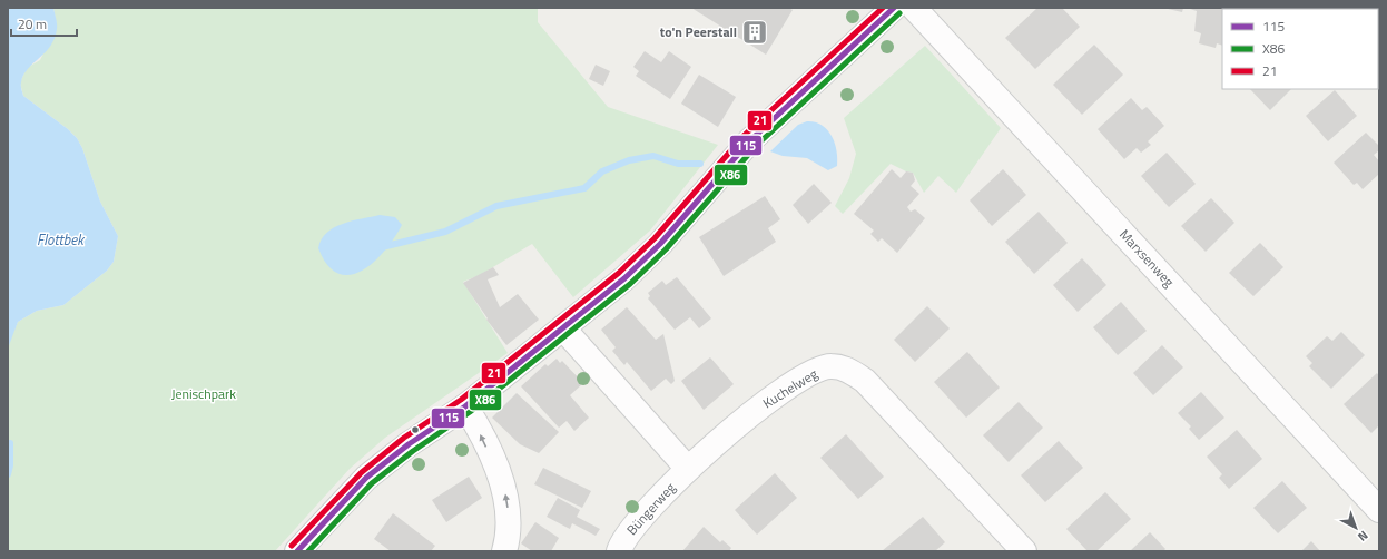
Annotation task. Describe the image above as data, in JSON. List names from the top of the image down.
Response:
{
  "streets": {
    "street": ["Marxsenweg", "Kuchelweg", "Büngerweg"]
  },
  "crossings": [
    ["Kuchelweg", "Büngerweg"]
  ],
  "water": ["Flottbek"],
  "parks": ["Jenischpark"],
  "places": {
    "building": ["to'n Peerstall"]
  },
  "lines": ["transit line 115", "transit line 21", "transit line X86"],
  "legend": ["115", "X86", "21"],
  "scale_bar": "20 m",
  "north": "bottom right"
}
